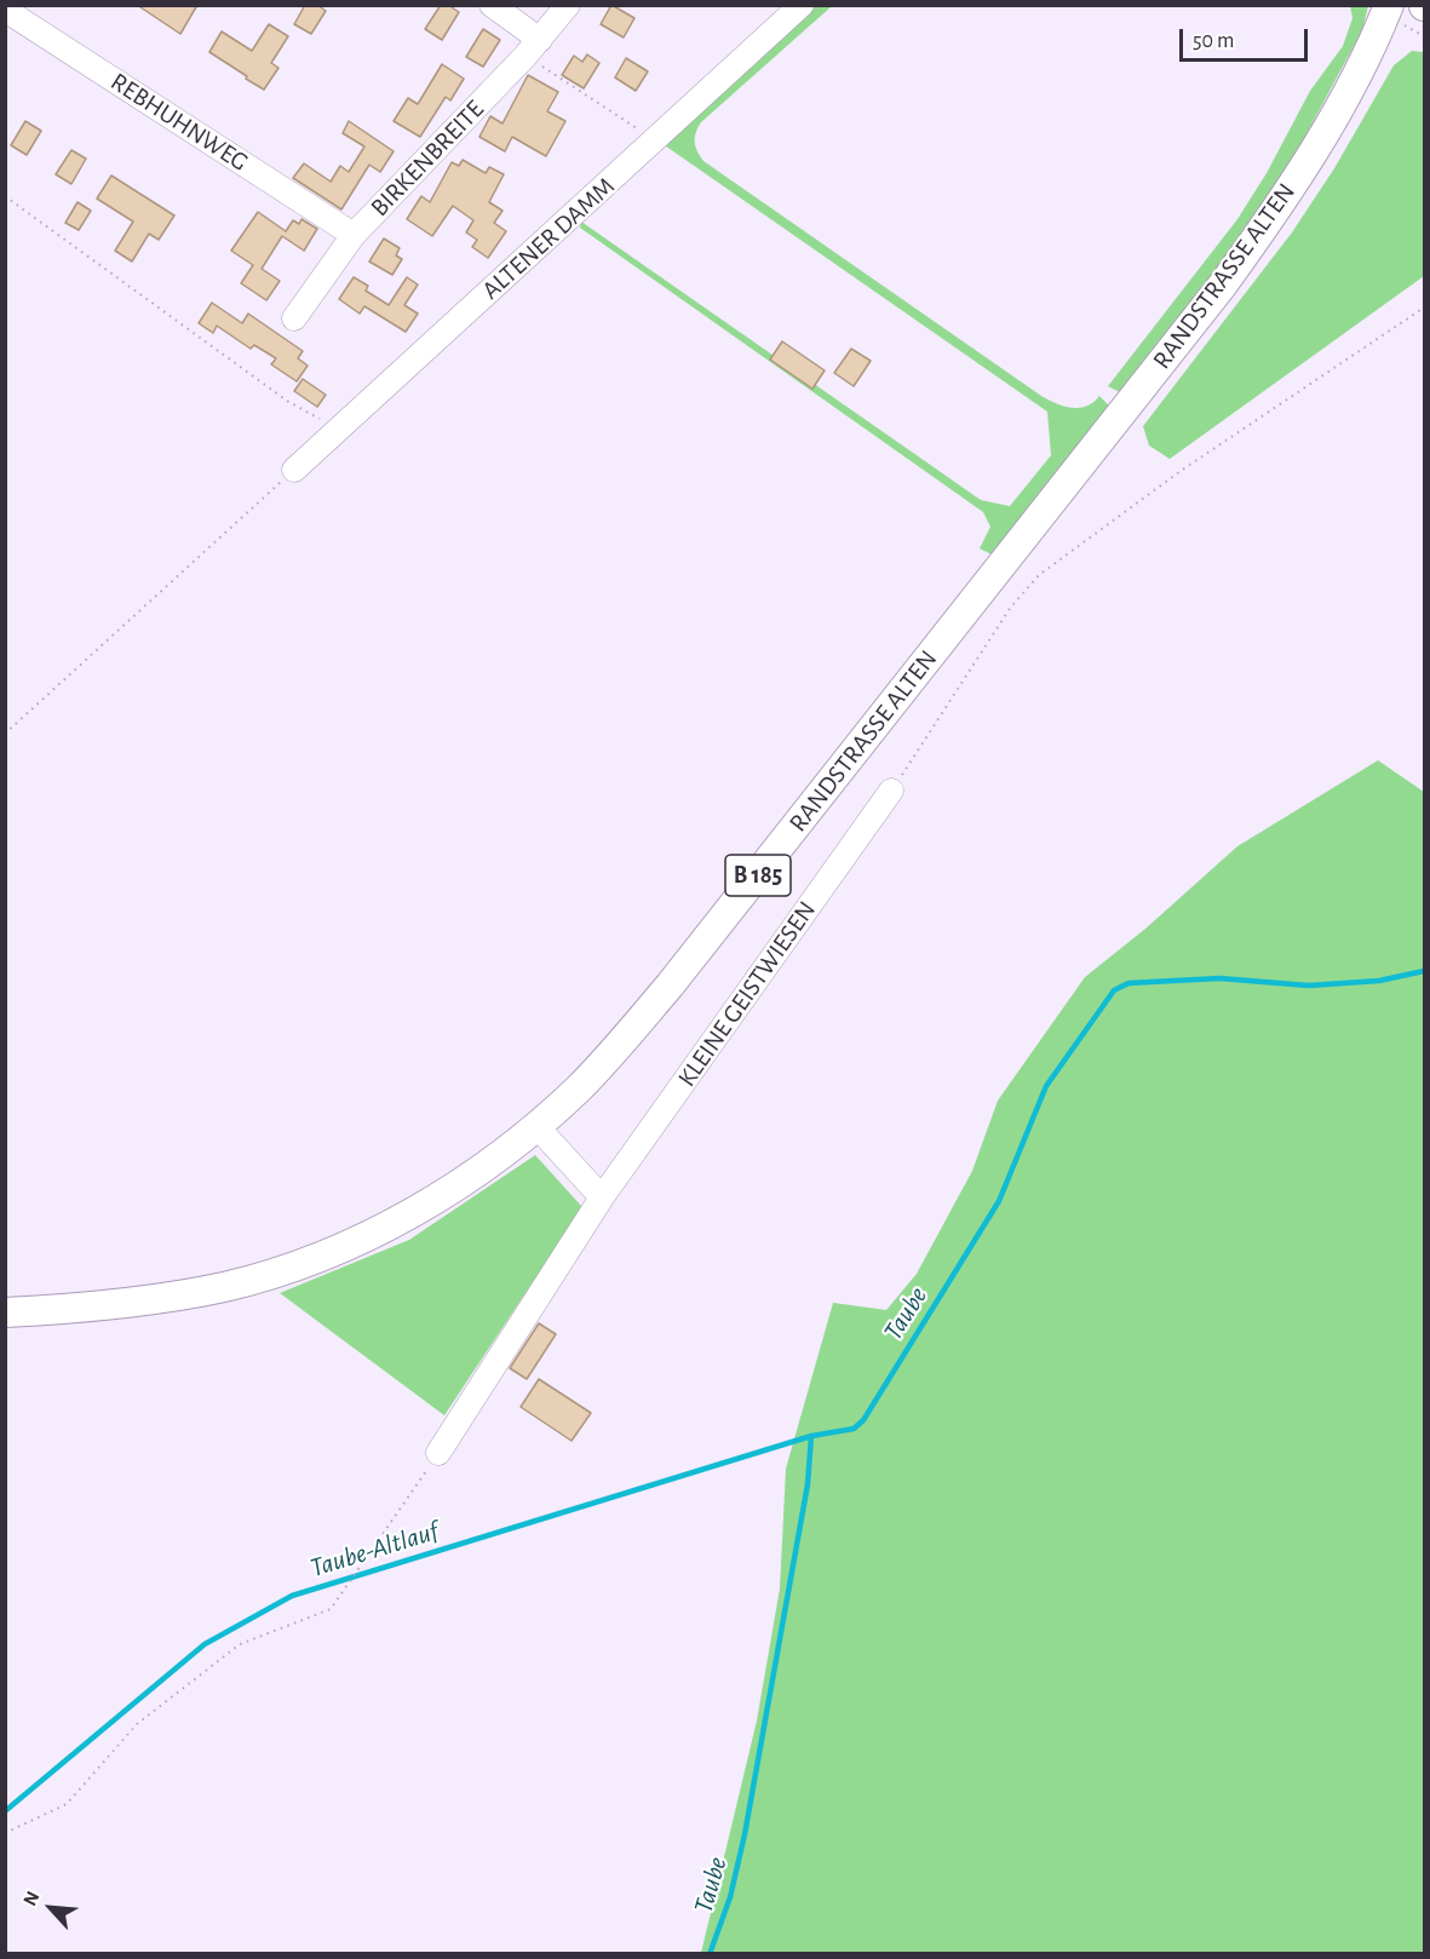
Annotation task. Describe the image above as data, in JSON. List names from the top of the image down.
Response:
{
  "streets": {
    "main road": ["RANDSTRASSE ALTEN", "B 185"],
    "street": [
      "REBHUHNWEG",
      "BIRKENBREITE",
      "ALTENER DAMM",
      "KLEINE GEISTWIESEN"
    ]
  },
  "crossings": [
    ["REBHUHNWEG", "BIRKENBREITE"]
  ],
  "water": ["Taube", "Taube-Altlauf"],
  "scale_bar": "50 m",
  "north": "top left"
}
